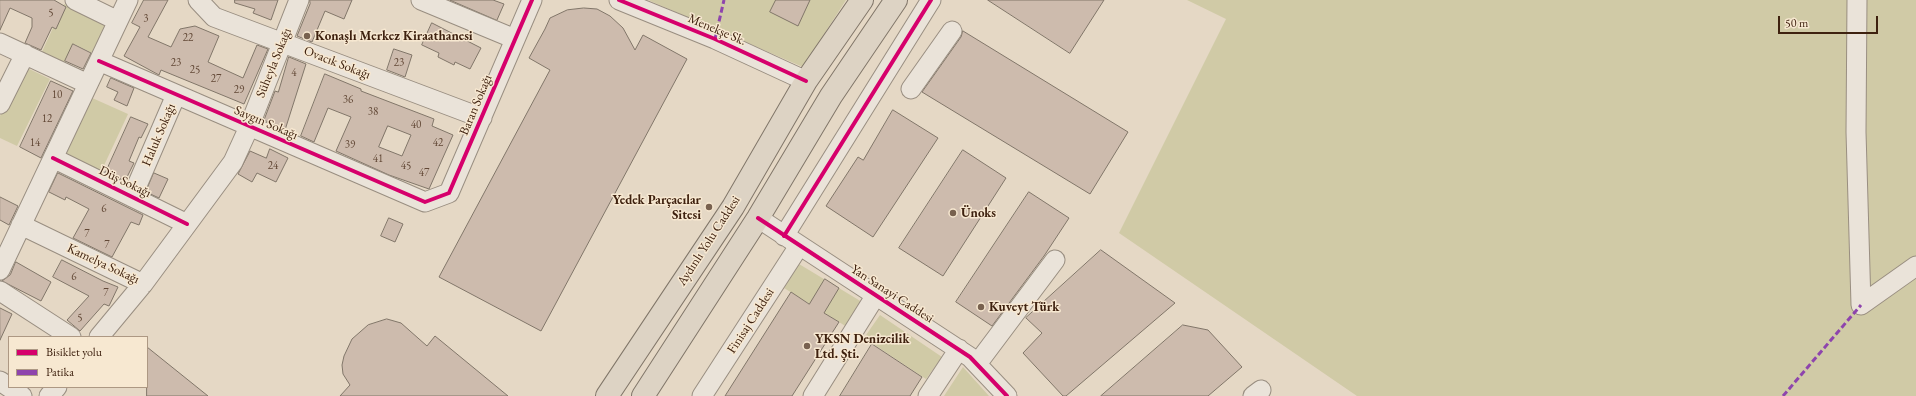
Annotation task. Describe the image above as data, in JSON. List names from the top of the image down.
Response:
{
  "streets": {
    "main road": ["Aydınlı Yolu Caddesi"],
    "street": [
      "Menekşe Sk.",
      "Süheyla Sokağı",
      "Ovacık Sokağı",
      "Baran Sokağı",
      "Saygın Sokağı",
      "Haluk Sokağı",
      "Düş Sokağı",
      "Kamelya Sokağı",
      "Yan Sanayi Caddesi",
      "Finisaj Caddesi"
    ]
  },
  "crossings": [
    ["Menekşe Sk.", "Aydınlı Yolu Caddesi"],
    ["Süheyla Sokağı", "Ovacık Sokağı"],
    ["Süheyla Sokağı", "Saygın Sokağı"],
    ["Süheyla Sokağı", "Kamelya Sokağı"],
    ["Ovacık Sokağı", "Baran Sokağı"],
    ["Baran Sokağı", "Saygın Sokağı"],
    ["Saygın Sokağı", "Haluk Sokağı"],
    ["Saygın Sokağı", "Kamelya Sokağı"],
    ["Haluk Sokağı", "Düş Sokağı"],
    ["Düş Sokağı", "Kamelya Sokağı"],
    ["Yan Sanayi Caddesi", "Finisaj Caddesi"]
  ],
  "places": [
    "Konaşlı Merkez Kiraathanesi",
    "Yedek Parçacılar Sitesi",
    "Ünoks",
    "Kuveyt Türk",
    "YKSN Denizcilik Ltd. Şti."
  ],
  "house_numbers": [
    "5",
    "3",
    "22",
    "23",
    "23",
    "25",
    "4",
    "27",
    "29",
    "10",
    "36",
    "38",
    "12",
    "40",
    "14",
    "42",
    "39",
    "41",
    "24",
    "45",
    "47",
    "6",
    "7",
    "7",
    "6",
    "7",
    "5"
  ],
  "legend": ["Bisiklet yolu", "Patika"],
  "scale_bar": "50 m"
}
